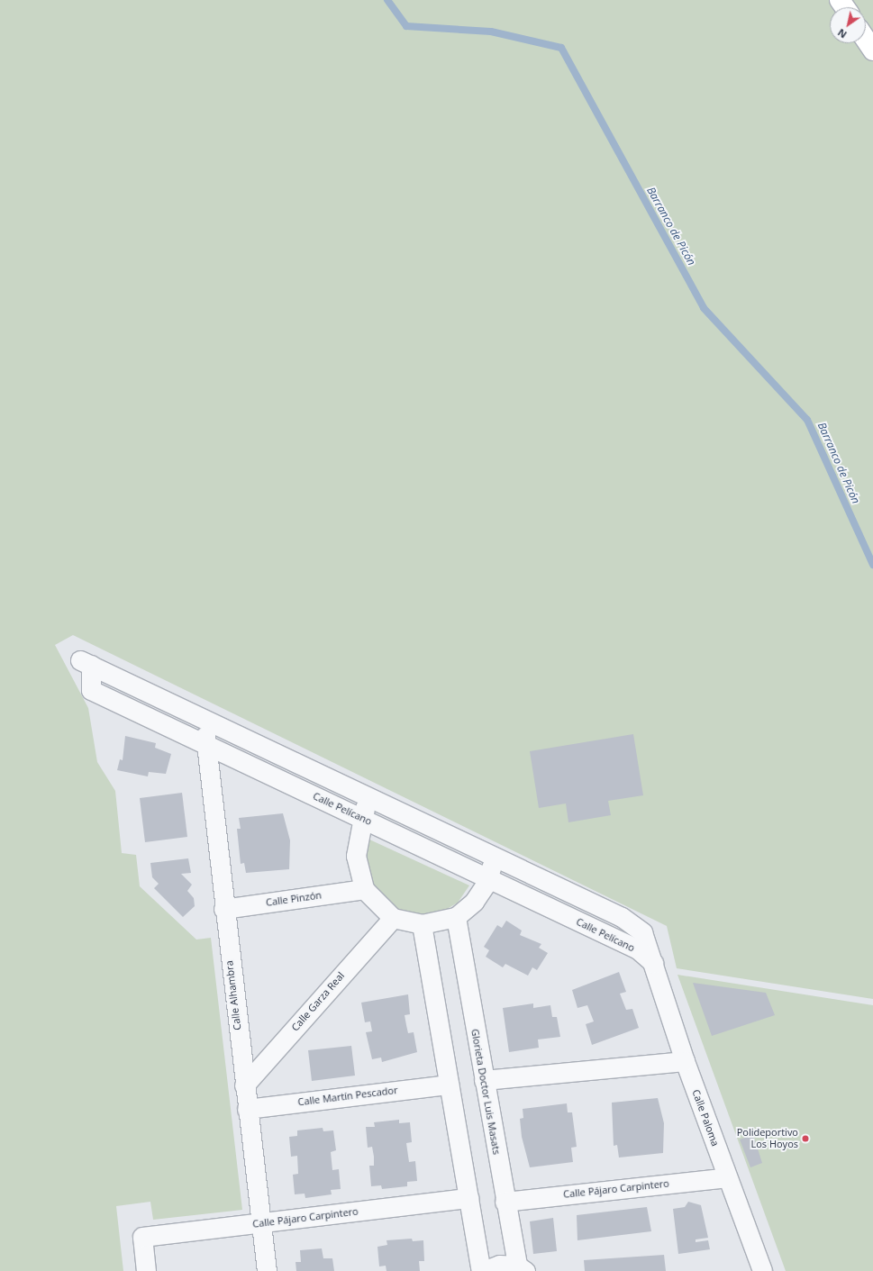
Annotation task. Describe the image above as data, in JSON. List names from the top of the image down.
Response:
{
  "streets": {
    "street": [
      "Calle Pelícano",
      "Calle Pinzón",
      "Calle Alhambra",
      "Calle Garza Real",
      "Glorieta Doctor Luis Masats",
      "Calle Martín Pescador",
      "Calle Paloma",
      "Calle Pájaro Carpintero"
    ]
  },
  "crossings": [
    ["Calle Pelícano", "Calle Alhambra"],
    ["Calle Pelícano", "Calle Paloma"],
    ["Calle Pinzón", "Calle Alhambra"],
    ["Calle Alhambra", "Calle Garza Real"],
    ["Calle Alhambra", "Calle Martín Pescador"],
    ["Calle Alhambra", "Calle Pájaro Carpintero"],
    ["Glorieta Doctor Luis Masats", "Calle Martín Pescador"],
    ["Glorieta Doctor Luis Masats", "Calle Pájaro Carpintero"],
    ["Calle Paloma", "Calle Pájaro Carpintero"]
  ],
  "water": ["Barranco de Picón"],
  "places": ["Polideportivo Los Hoyos"],
  "north": "bottom left"
}
